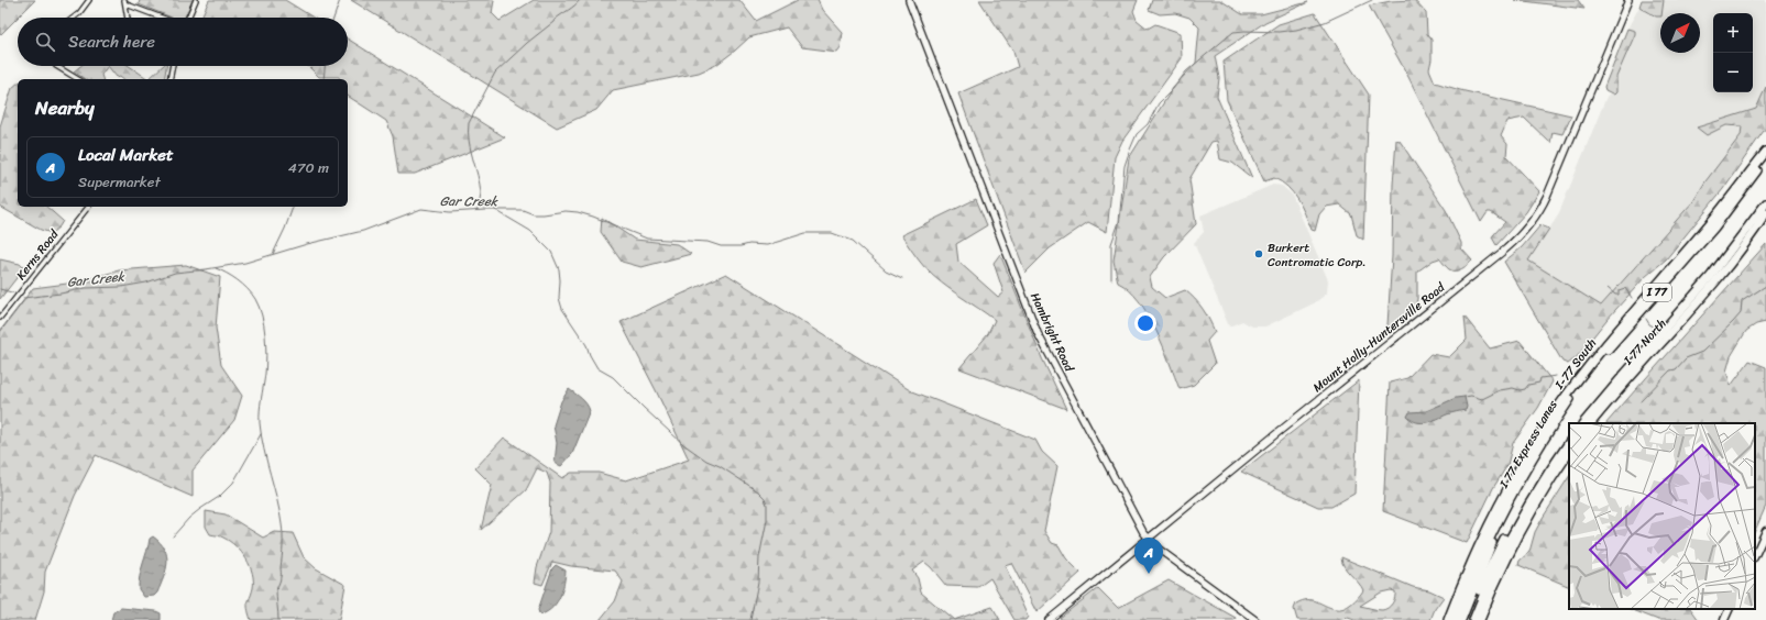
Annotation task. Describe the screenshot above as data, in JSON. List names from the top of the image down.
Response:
{
  "streets": {
    "highway": [
      "I 77",
      "I 77 North",
      "I-77 South",
      "I 77 Express Lanes"
    ],
    "main road": ["Hambright Road", "Mount Holly-Huntersville Road"],
    "street": ["Kerns Road"]
  },
  "crossings": [
    ["Hambright Road", "Mount Holly-Huntersville Road"]
  ],
  "water": ["Gar Creek"],
  "places": ["Burkert Contromatic Corp."],
  "north": "top right",
  "page": {
    "map_buttons": ["+", "−"],
    "search": "Search here",
    "heading": "Nearby",
    "list": [
      {
        "mark": "A",
        "name": "Local Market",
        "note": "Supermarket",
        "value": "470 m"
      }
    ],
    "pins": "A"
  }
}
